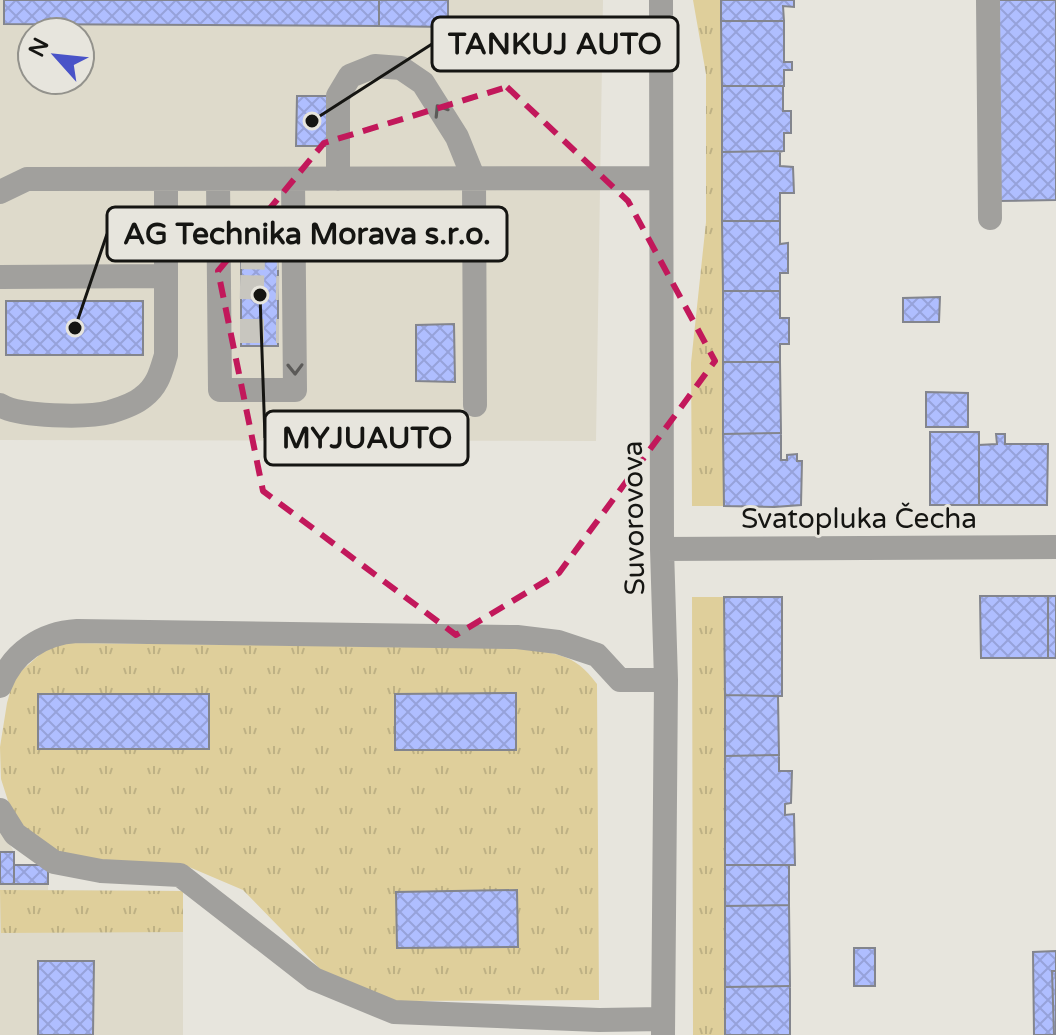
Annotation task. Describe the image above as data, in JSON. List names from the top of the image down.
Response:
{
  "streets": {
    "street": ["Suvorovova", "Svatopluka Čecha"]
  },
  "crossings": [
    ["Suvorovova", "Svatopluka Čecha"]
  ],
  "places": ["TANKUJ AUTO", "MYJUAUTO", "AG Technika Morava s.r.o."],
  "north": "top left"
}
